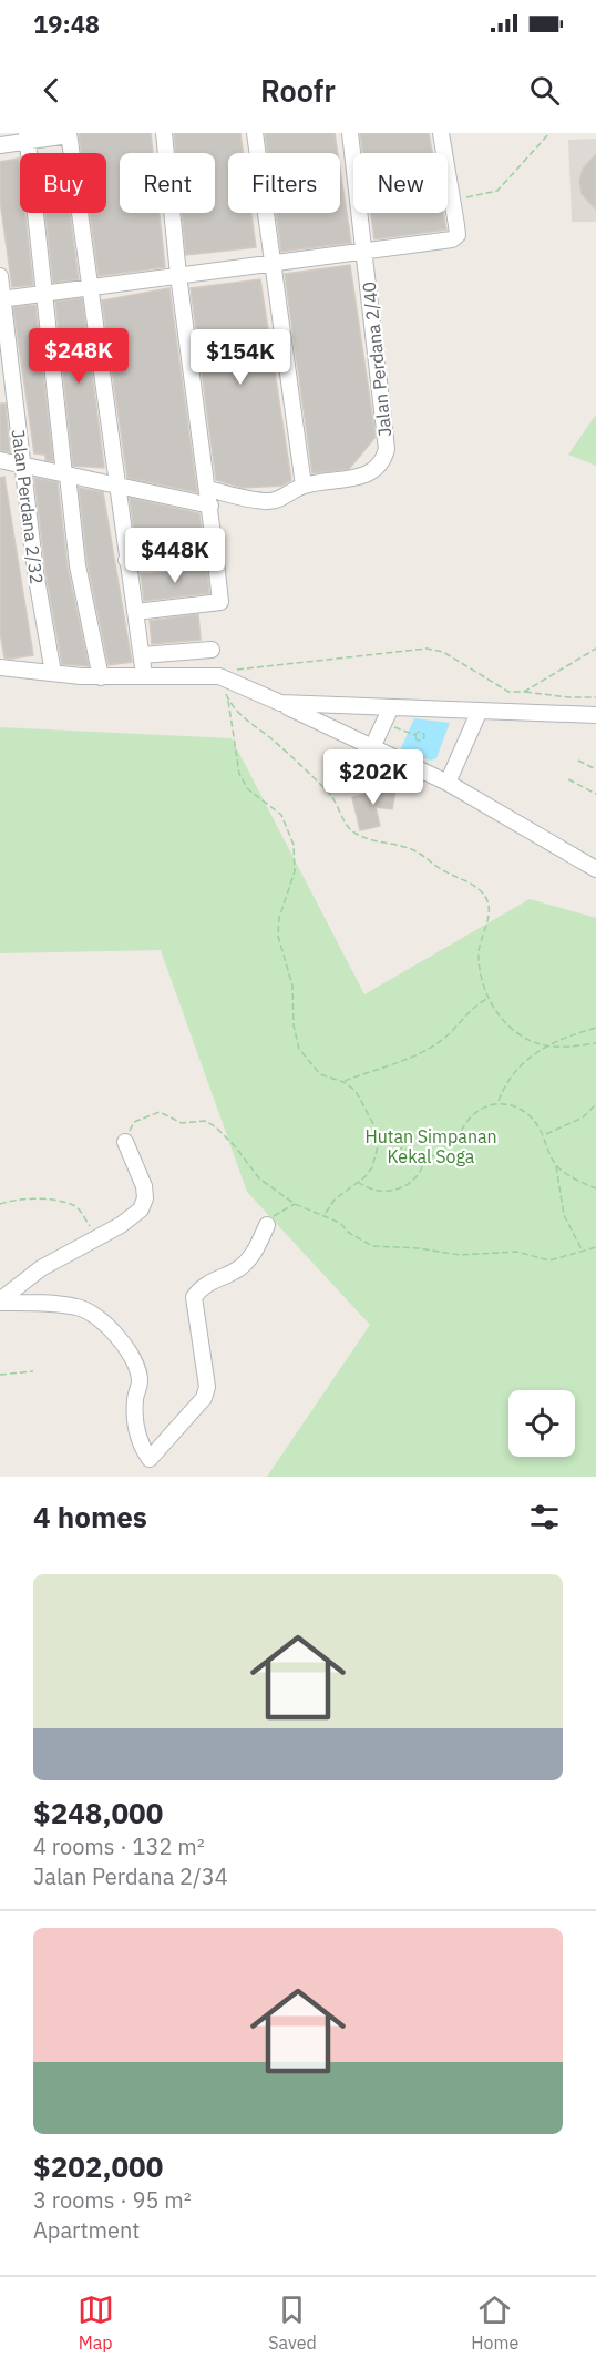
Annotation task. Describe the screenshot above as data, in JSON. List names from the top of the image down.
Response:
{
  "streets": {
    "street": ["Jalan Perdana 2/40", "Jalan Perdana 2/32"]
  },
  "parks": ["Hutan Simpanan Kekal Soga"],
  "page": {
    "status": "19:48",
    "header": "Roofr",
    "chip": [
      "Buy",
      "Rent",
      "Filters",
      "New"
    ],
    "price": [
      "$248K",
      "$154K",
      "$448K",
      "$202K"
    ],
    "heading": "4 homes",
    "list": [
      {
        "name": "$248,000",
        "note": "4 rooms · 132 m² · Jalan Perdana 2/34"
      },
      {
        "name": "$202,000",
        "note": "3 rooms · 95 m² · Apartment"
      }
    ],
    "tabs": ["Map", "Saved", "Home"]
  }
}
